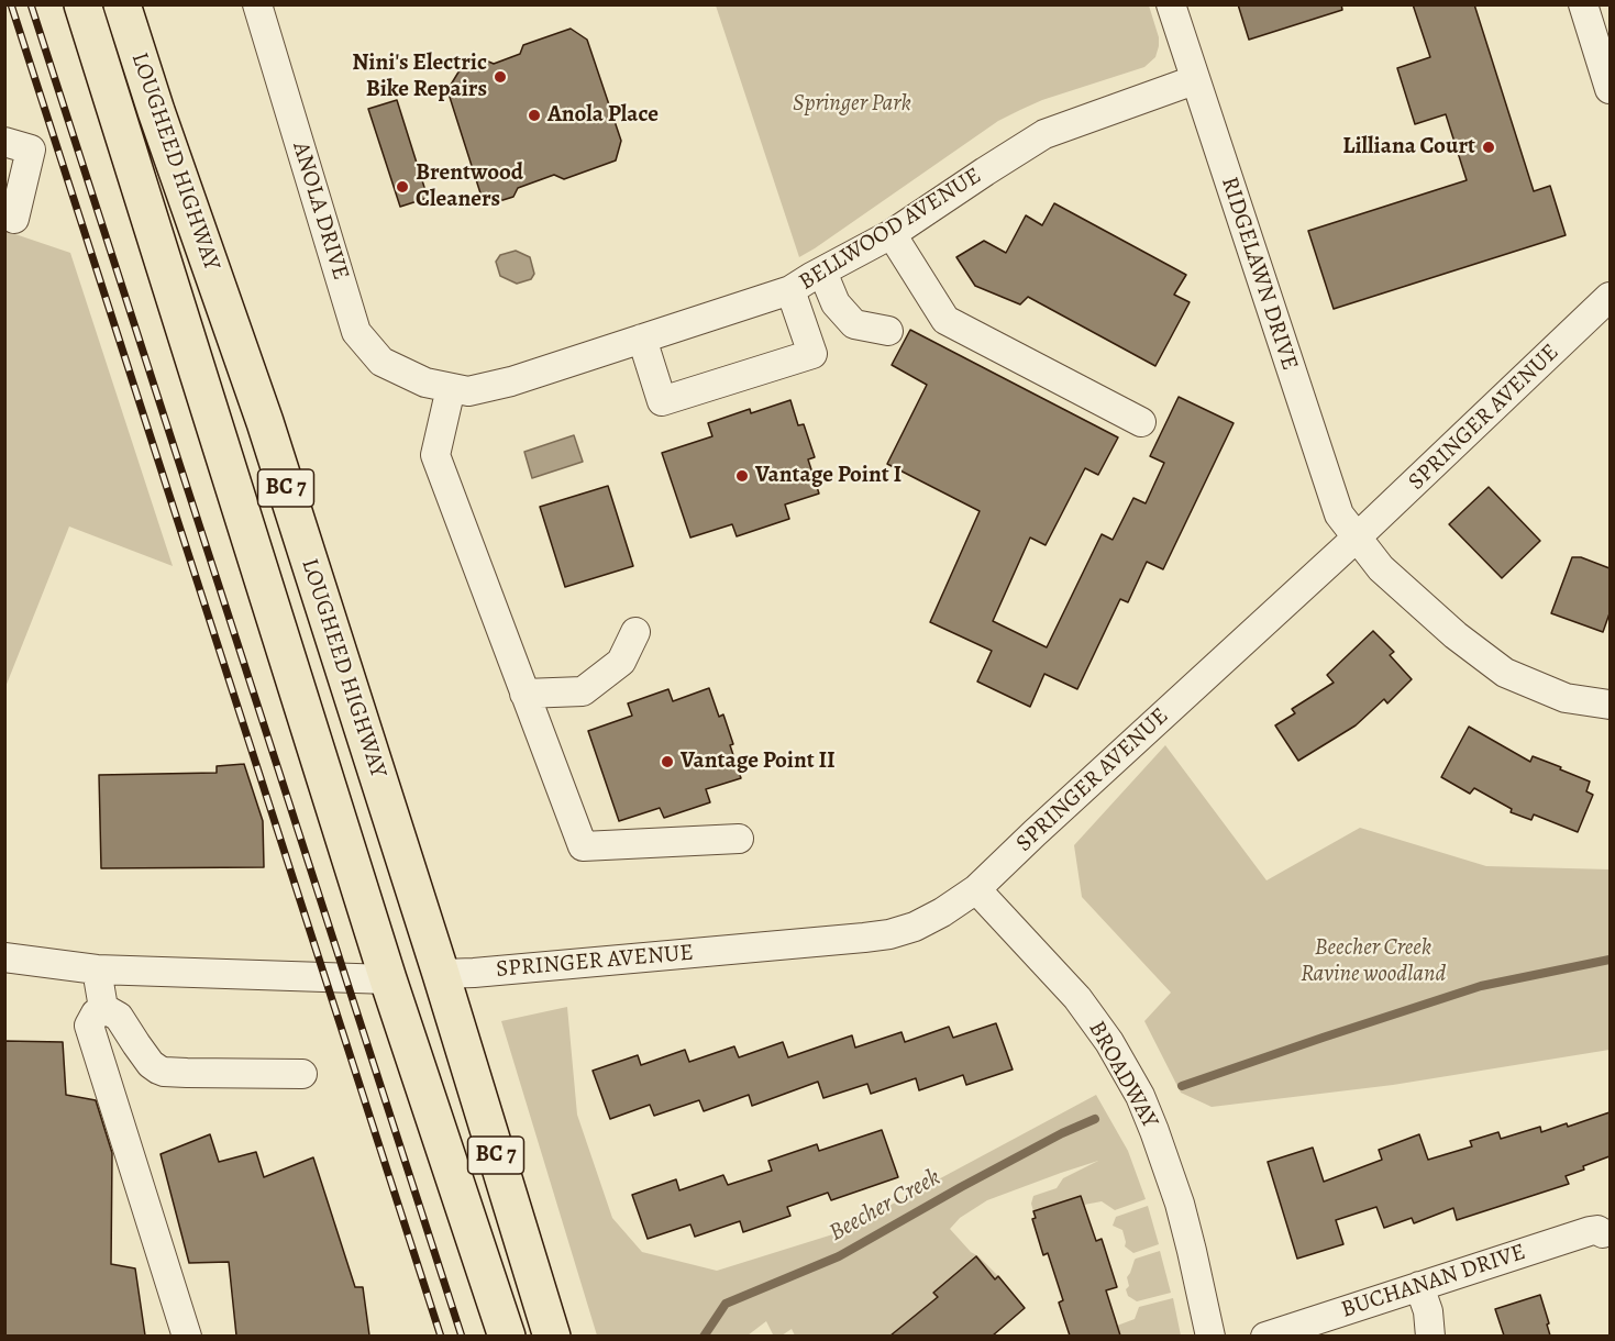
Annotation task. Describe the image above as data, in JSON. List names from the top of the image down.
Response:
{
  "streets": {
    "main road": ["LOUGHEED HIGHWAY", "BC 7"],
    "street": [
      "ANOLA DRIVE",
      "BELLWOOD AVENUE",
      "RIDGELAWN DRIVE",
      "SPRINGER AVENUE",
      "BROADWAY",
      "BUCHANAN DRIVE"
    ]
  },
  "crossings": [
    ["LOUGHEED HIGHWAY", "SPRINGER AVENUE"],
    ["ANOLA DRIVE", "BELLWOOD AVENUE"],
    ["BELLWOOD AVENUE", "RIDGELAWN DRIVE"],
    ["RIDGELAWN DRIVE", "SPRINGER AVENUE"],
    ["SPRINGER AVENUE", "BROADWAY"]
  ],
  "water": ["Beecher Creek"],
  "parks": ["Springer Park", "Beecher Creek Ravine woodland"],
  "places": [
    "Nini's Electric Bike Repairs",
    "Anola Place",
    "Lilliana Court",
    "Brentwood Cleaners",
    "Vantage Point I",
    "Vantage Point II"
  ]
}
